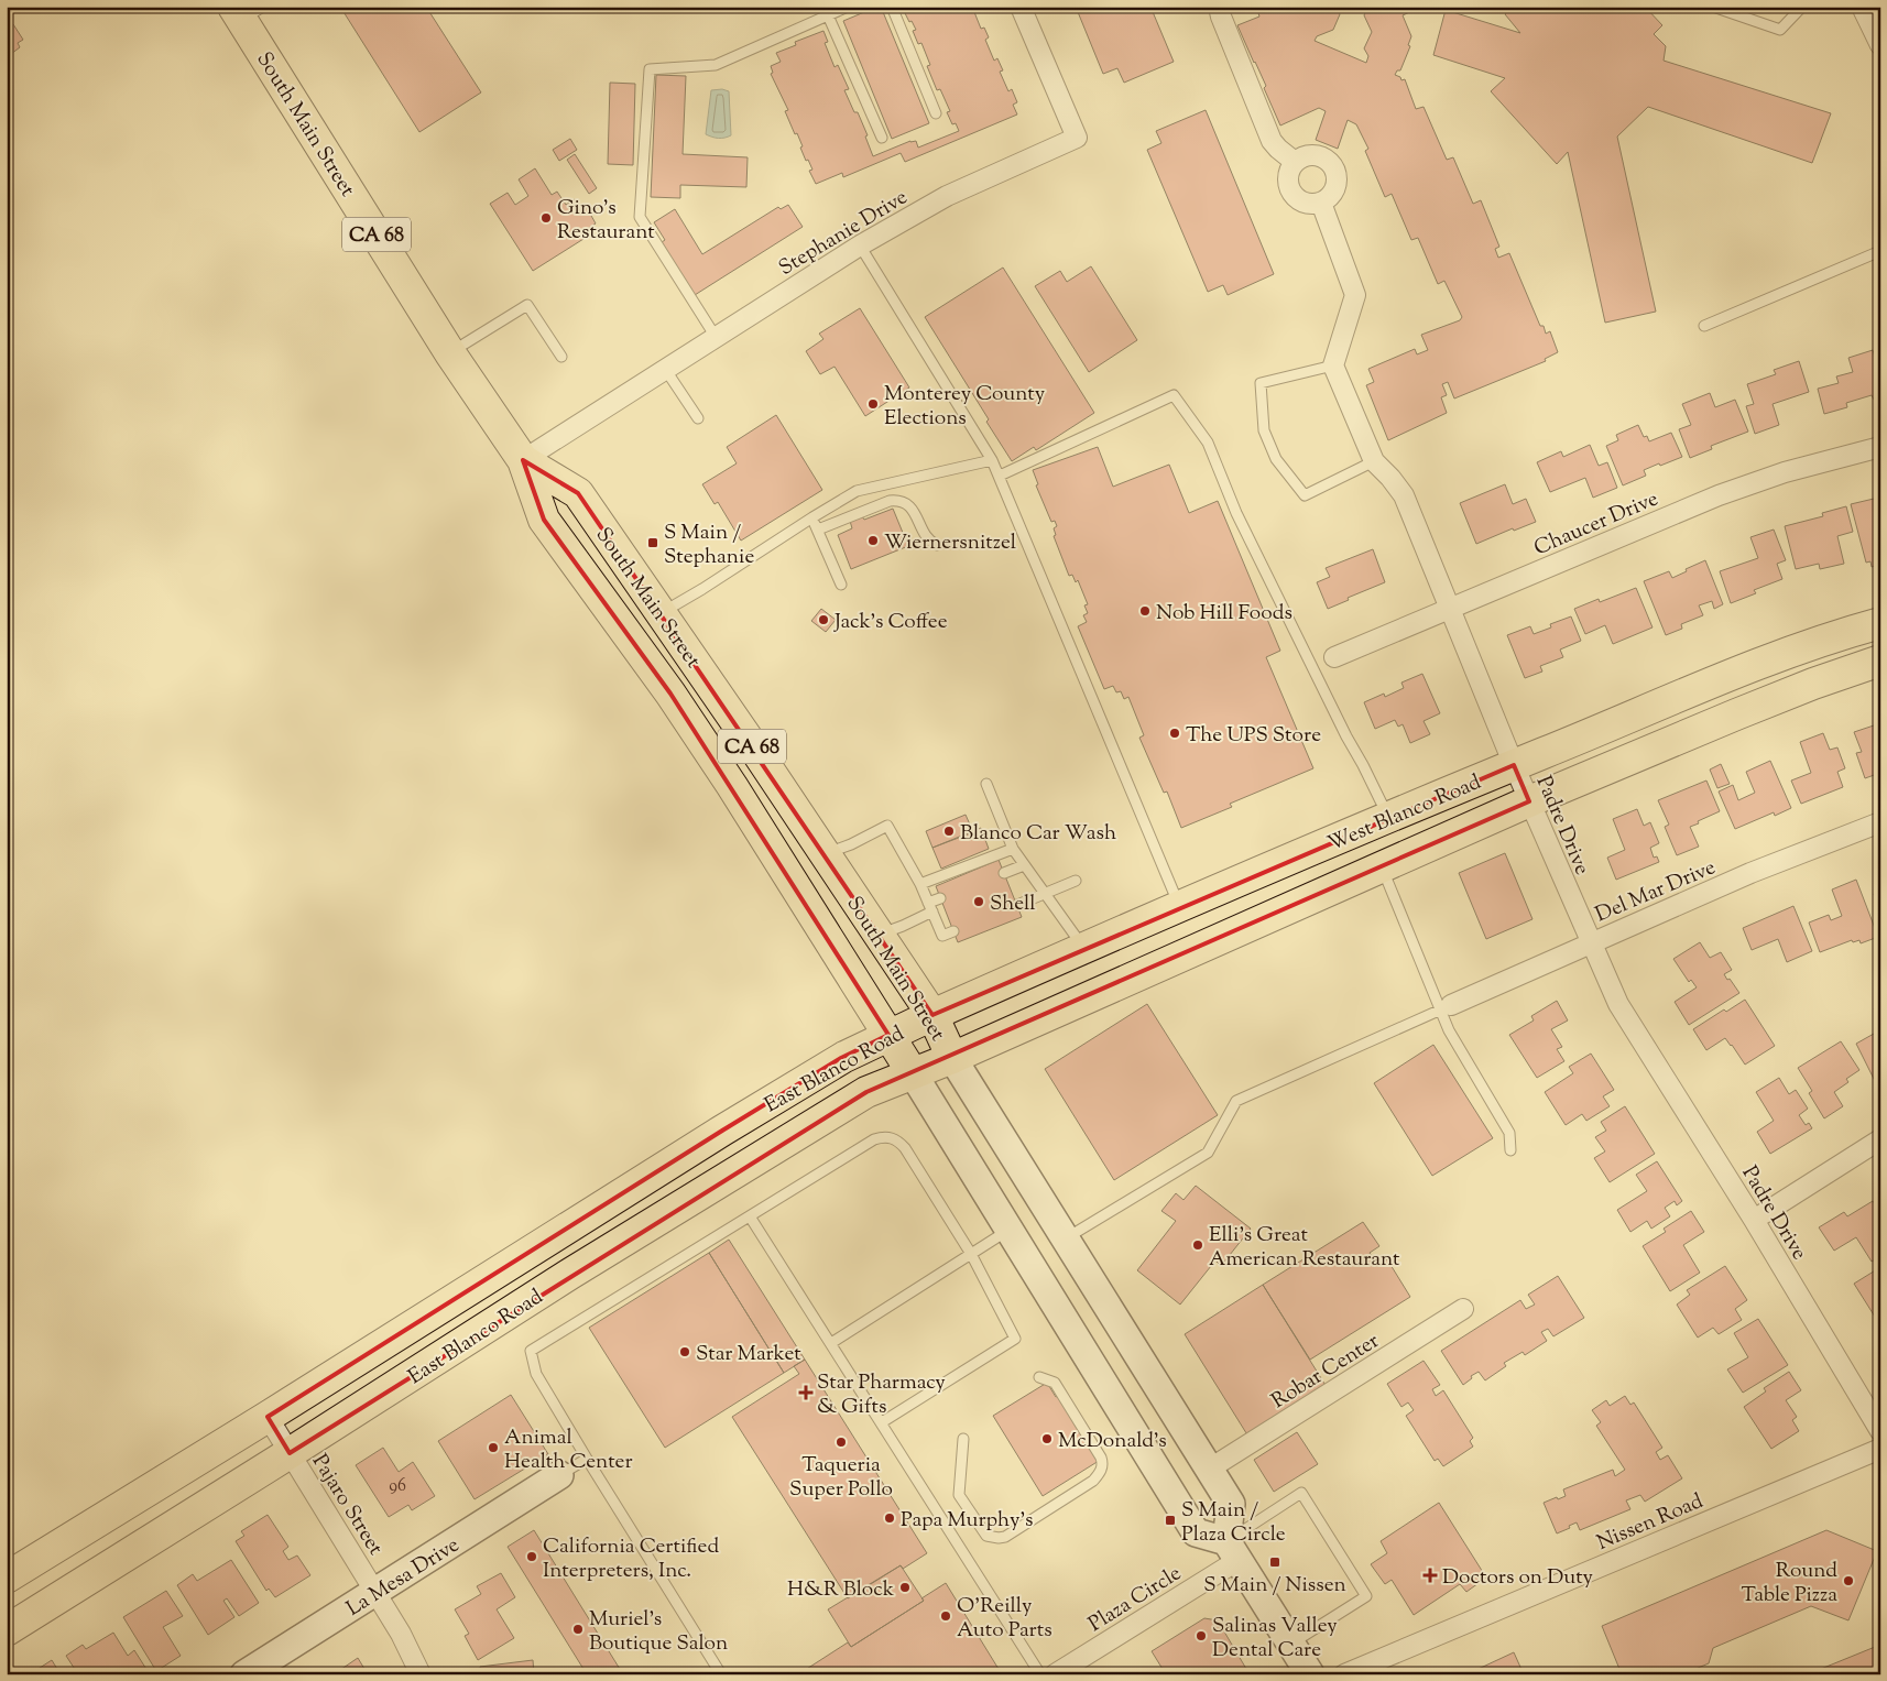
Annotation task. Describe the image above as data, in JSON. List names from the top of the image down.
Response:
{
  "streets": {
    "main road": [
      "South Main Street",
      "CA 68",
      "West Blanco Road",
      "East Blanco Road",
      "La Mesa Drive"
    ],
    "street": [
      "Stephanie Drive",
      "Chaucer Drive",
      "Padre Drive",
      "Del Mar Drive",
      "Robar Center",
      "Pajaro Street",
      "Nissen Road",
      "Plaza Circle"
    ]
  },
  "crossings": [
    ["South Main Street", "Stephanie Drive"],
    ["South Main Street", "West Blanco Road"],
    ["South Main Street", "East Blanco Road"],
    ["South Main Street", "Robar Center"],
    ["South Main Street", "Plaza Circle"],
    ["Chaucer Drive", "Padre Drive"],
    ["West Blanco Road", "Padre Drive"],
    ["West Blanco Road", "East Blanco Road"],
    ["Padre Drive", "Del Mar Drive"],
    ["East Blanco Road", "Pajaro Street"],
    ["Pajaro Street", "La Mesa Drive"]
  ],
  "places": {
    "other": [
      "Gino's Restaurant",
      "Monterey County Elections",
      "Wiernersnitzel",
      "Nob Hill Foods",
      "Jack's Coffee",
      "The UPS Store",
      "Blanco Car Wash",
      "Shell",
      "Elli's Great American Restaurant",
      "Star Market",
      "McDonald's",
      "Taqueria Super Pollo",
      "Animal Health Center",
      "Papa Murphy's",
      "California Certified Interpreters, Inc.",
      "Round Table Pizza",
      "H&R Block",
      "O'Reilly Auto Parts",
      "Muriel’s Boutique Salon",
      "Salinas Valley Dental Care"
    ],
    "transit": ["S Main / Stephanie", "S Main / Plaza Circle", "S Main / Nissen"],
    "health": ["Star Pharmacy & Gifts", "Doctors on Duty"]
  },
  "house_numbers": ["96"]
}
